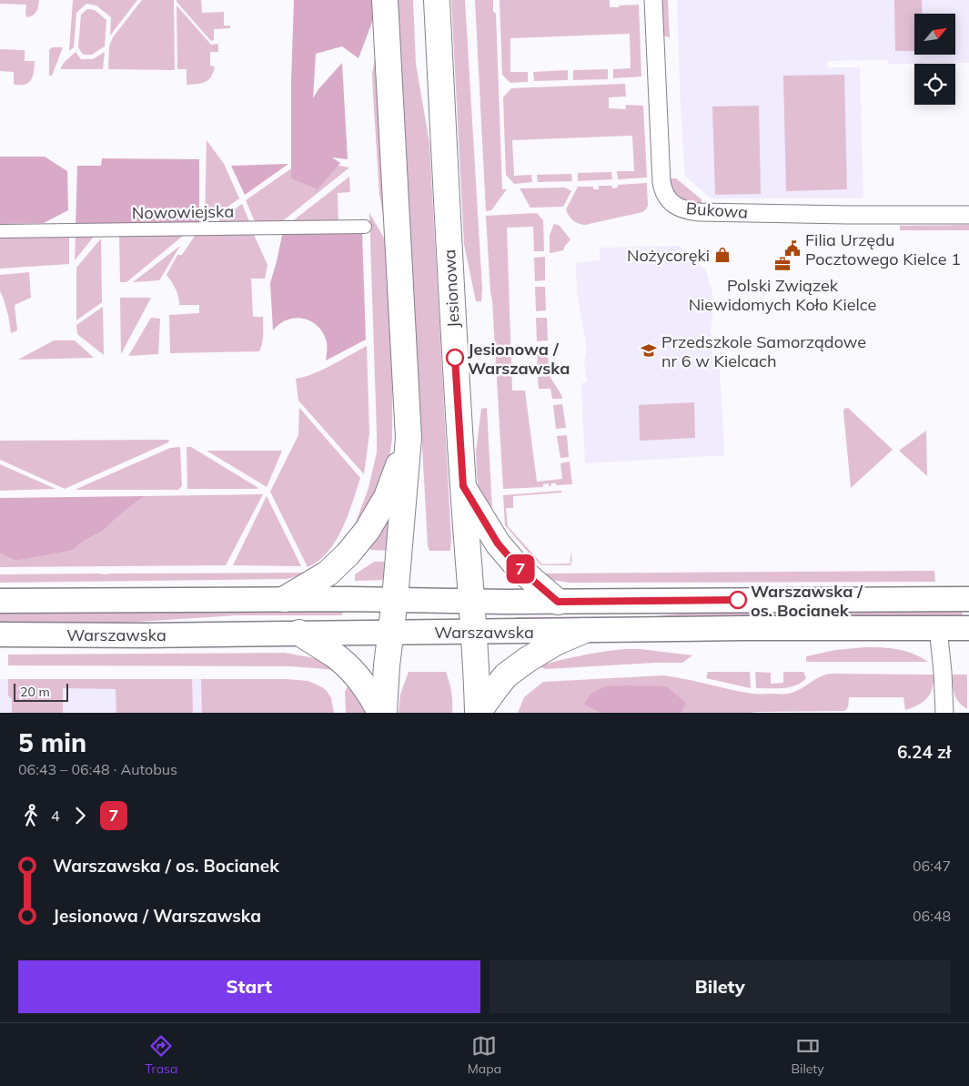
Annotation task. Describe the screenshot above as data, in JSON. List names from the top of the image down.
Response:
{
  "streets": {
    "main road": ["Jesionowa", "Warszawska"],
    "street": ["Bukowa", "Nowowiejska"]
  },
  "crossings": [
    ["Jesionowa", "Warszawska"]
  ],
  "places": {
    "public building": ["Filia Urzędu Pocztowego Kielce 1"],
    "shop": ["Nożycoręki"],
    "office": ["Polski Związek Niewidomych Koło Kielce"],
    "school or university": ["Przedszkole Samorządowe nr 6 w Kielcach"],
    "other": ["Jesionowa / Warszawska", "Warszawska / os. Bocianek"]
  },
  "lines": ["bus line 7"],
  "scale_bar": "20 m",
  "north": "top right",
  "page": {
    "on_map": "7",
    "scale": "20 m",
    "heading": ["5 min", "06:43 – 06:48 · Autobus", "6.24 zł"],
    "legs": ["4", "7"],
    "list": [
      {
        "name": "Warszawska / os. Bocianek",
        "value": "06:47"
      },
      {
        "name": "Jesionowa / Warszawska",
        "value": "06:48"
      }
    ],
    "buttons": ["Start", "Bilety"],
    "tabs": ["Trasa", "Mapa", "Bilety"]
  }
}
